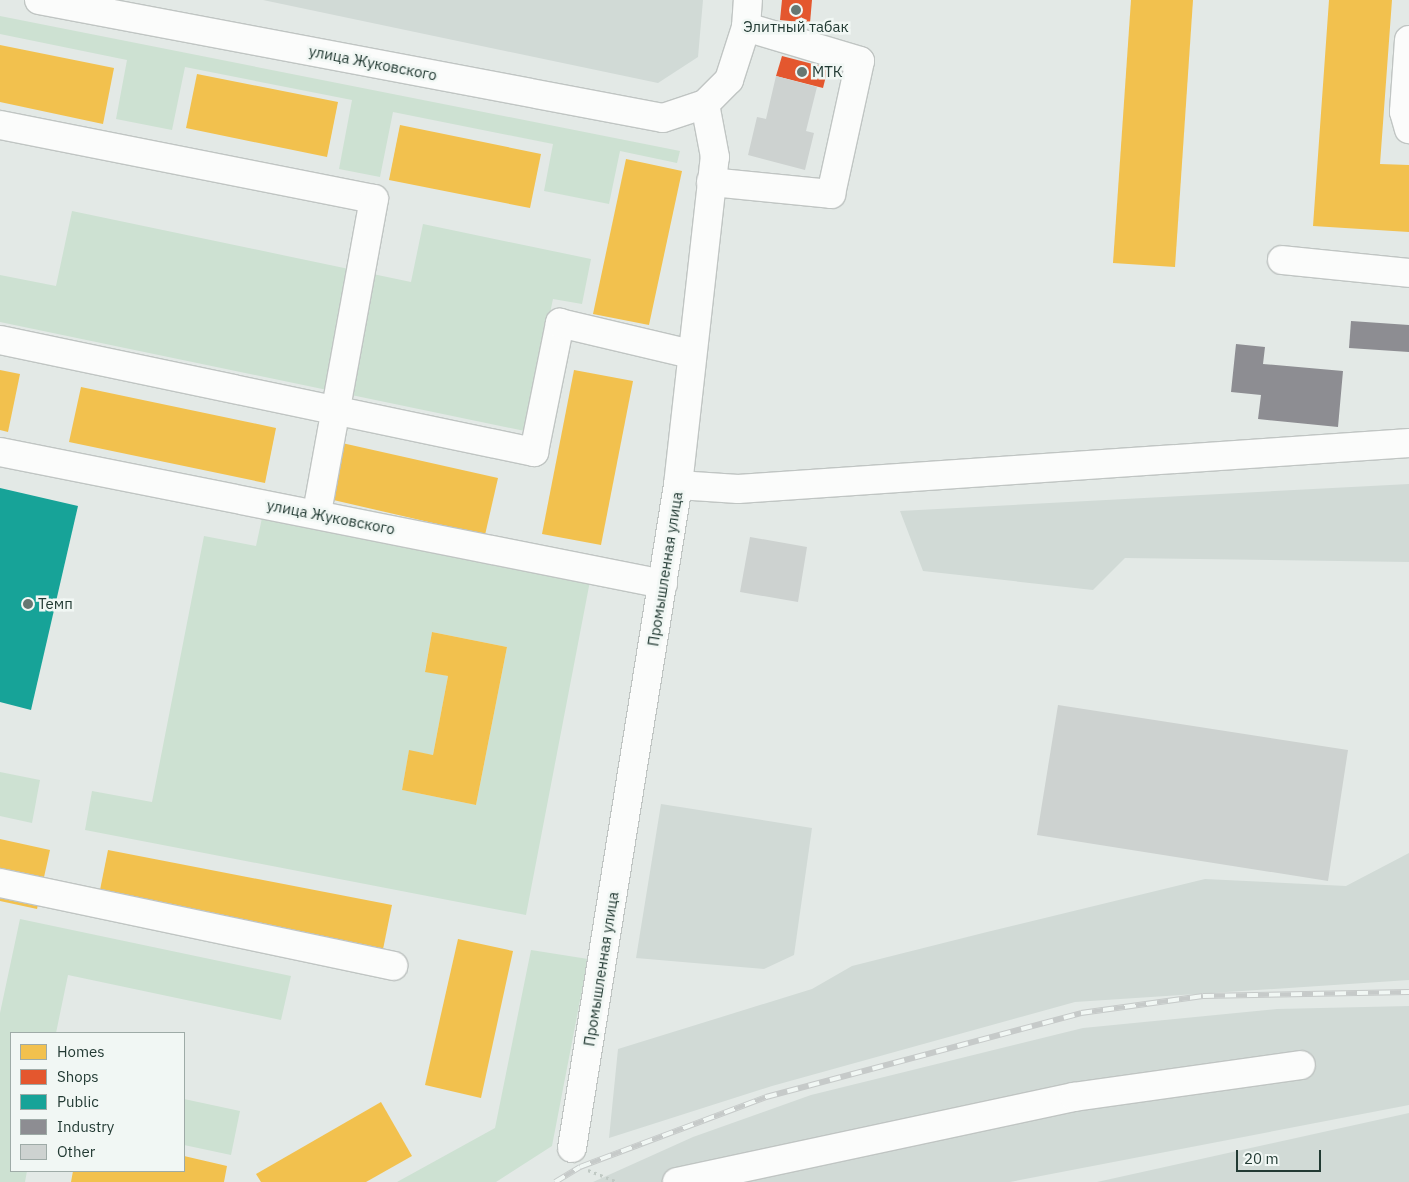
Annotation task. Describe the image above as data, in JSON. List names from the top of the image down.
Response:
{
  "streets": {
    "street": ["улица Жуковского", "Промышленная улица"]
  },
  "crossings": [
    ["улица Жуковского", "Промышленная улица"]
  ],
  "places": ["Элитный табак", "МТК", "Темп"],
  "legend": [
    "Homes",
    "Shops",
    "Public",
    "Industry",
    "Other"
  ],
  "scale_bar": "20 m"
}
